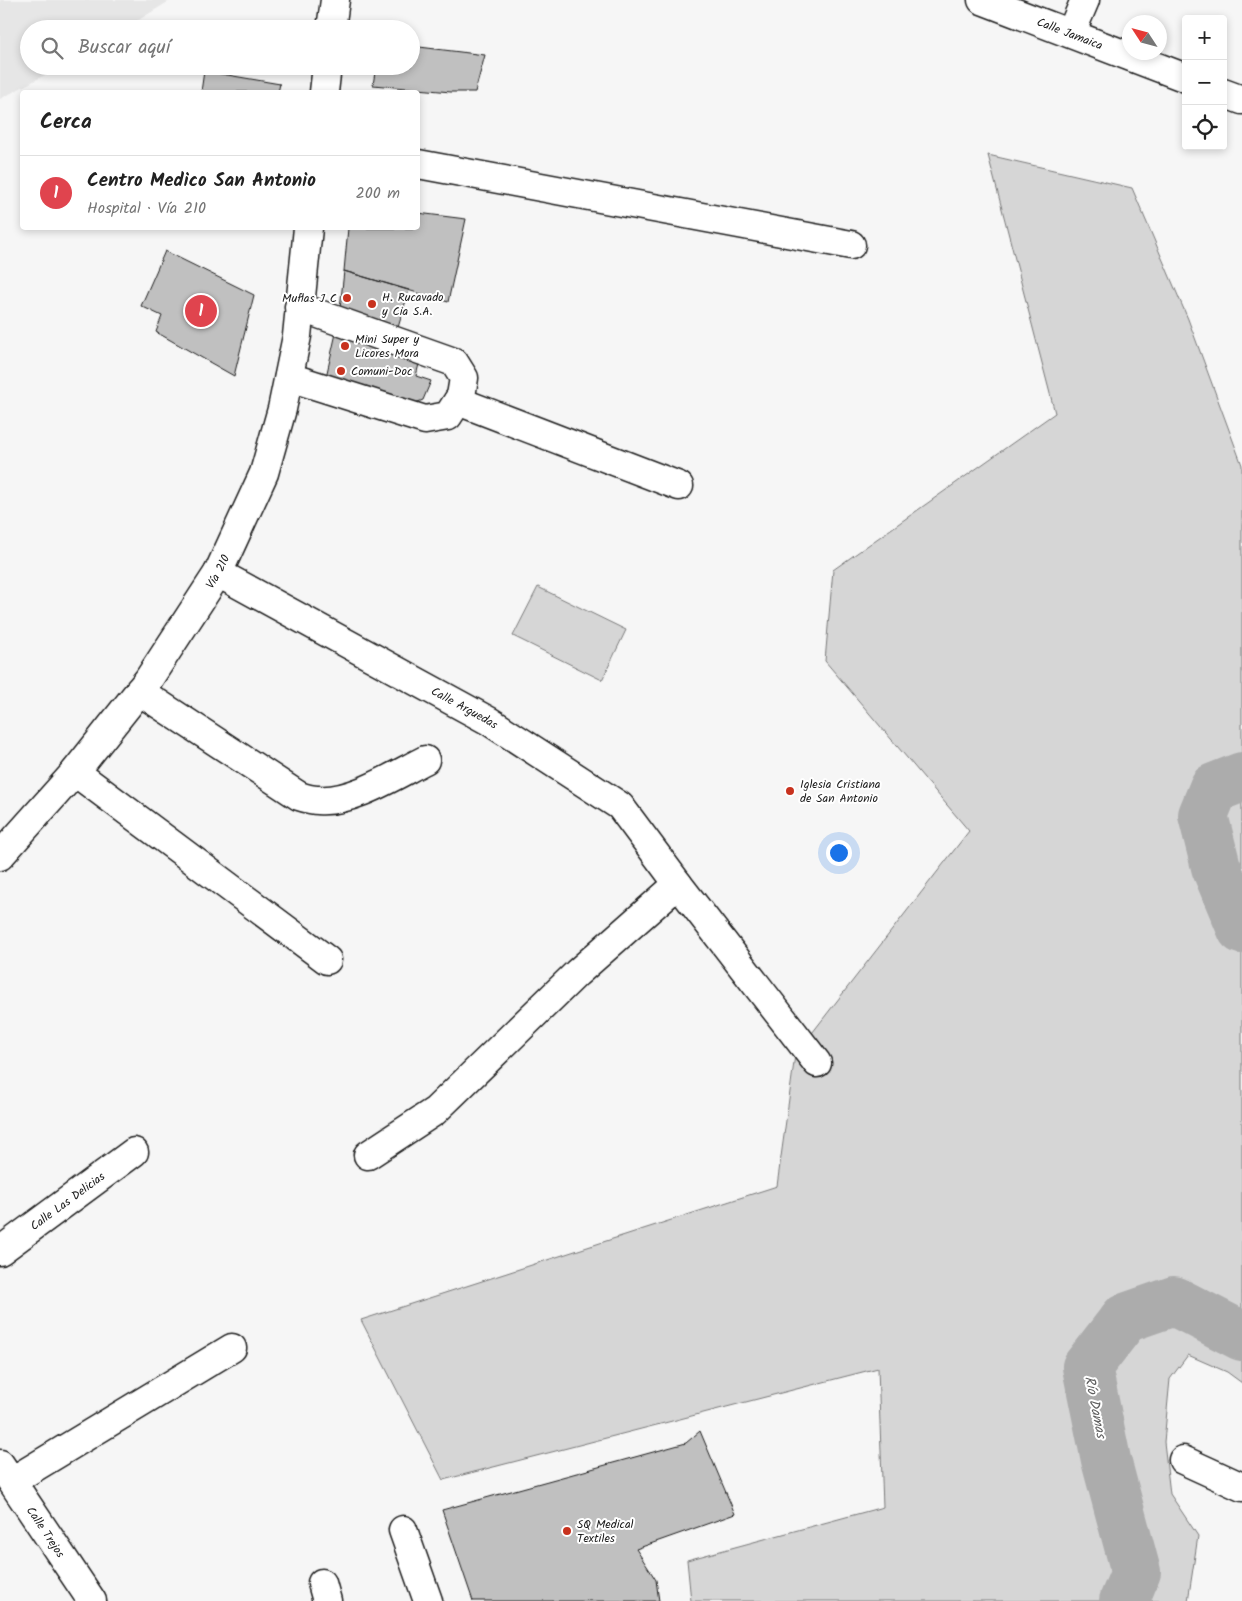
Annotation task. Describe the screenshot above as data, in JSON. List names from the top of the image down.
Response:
{
  "streets": {
    "street": [
      "Calle Jamaica",
      "Vía 210",
      "Calle Arguedas",
      "Calle Las Delicias",
      "Calle Trejos"
    ]
  },
  "crossings": [
    ["Vía 210", "Calle Arguedas"]
  ],
  "water": ["Río Damas"],
  "places": [
    "Muflas J C",
    "H. Rucavado y Cia S.A.",
    "Mini Super y Licores Mora",
    "Comuni-Doc",
    "Iglesia Cristiana de San Antonio",
    "SQ Medical Textiles"
  ],
  "north": "top left",
  "page": {
    "map_buttons": ["+", "−"],
    "search": "Buscar aquí",
    "heading": "Cerca",
    "list": [
      {
        "mark": "1",
        "name": "Centro Medico San Antonio",
        "note": "Hospital · Vía 210",
        "value": "200 m"
      }
    ],
    "pins": "1"
  }
}
